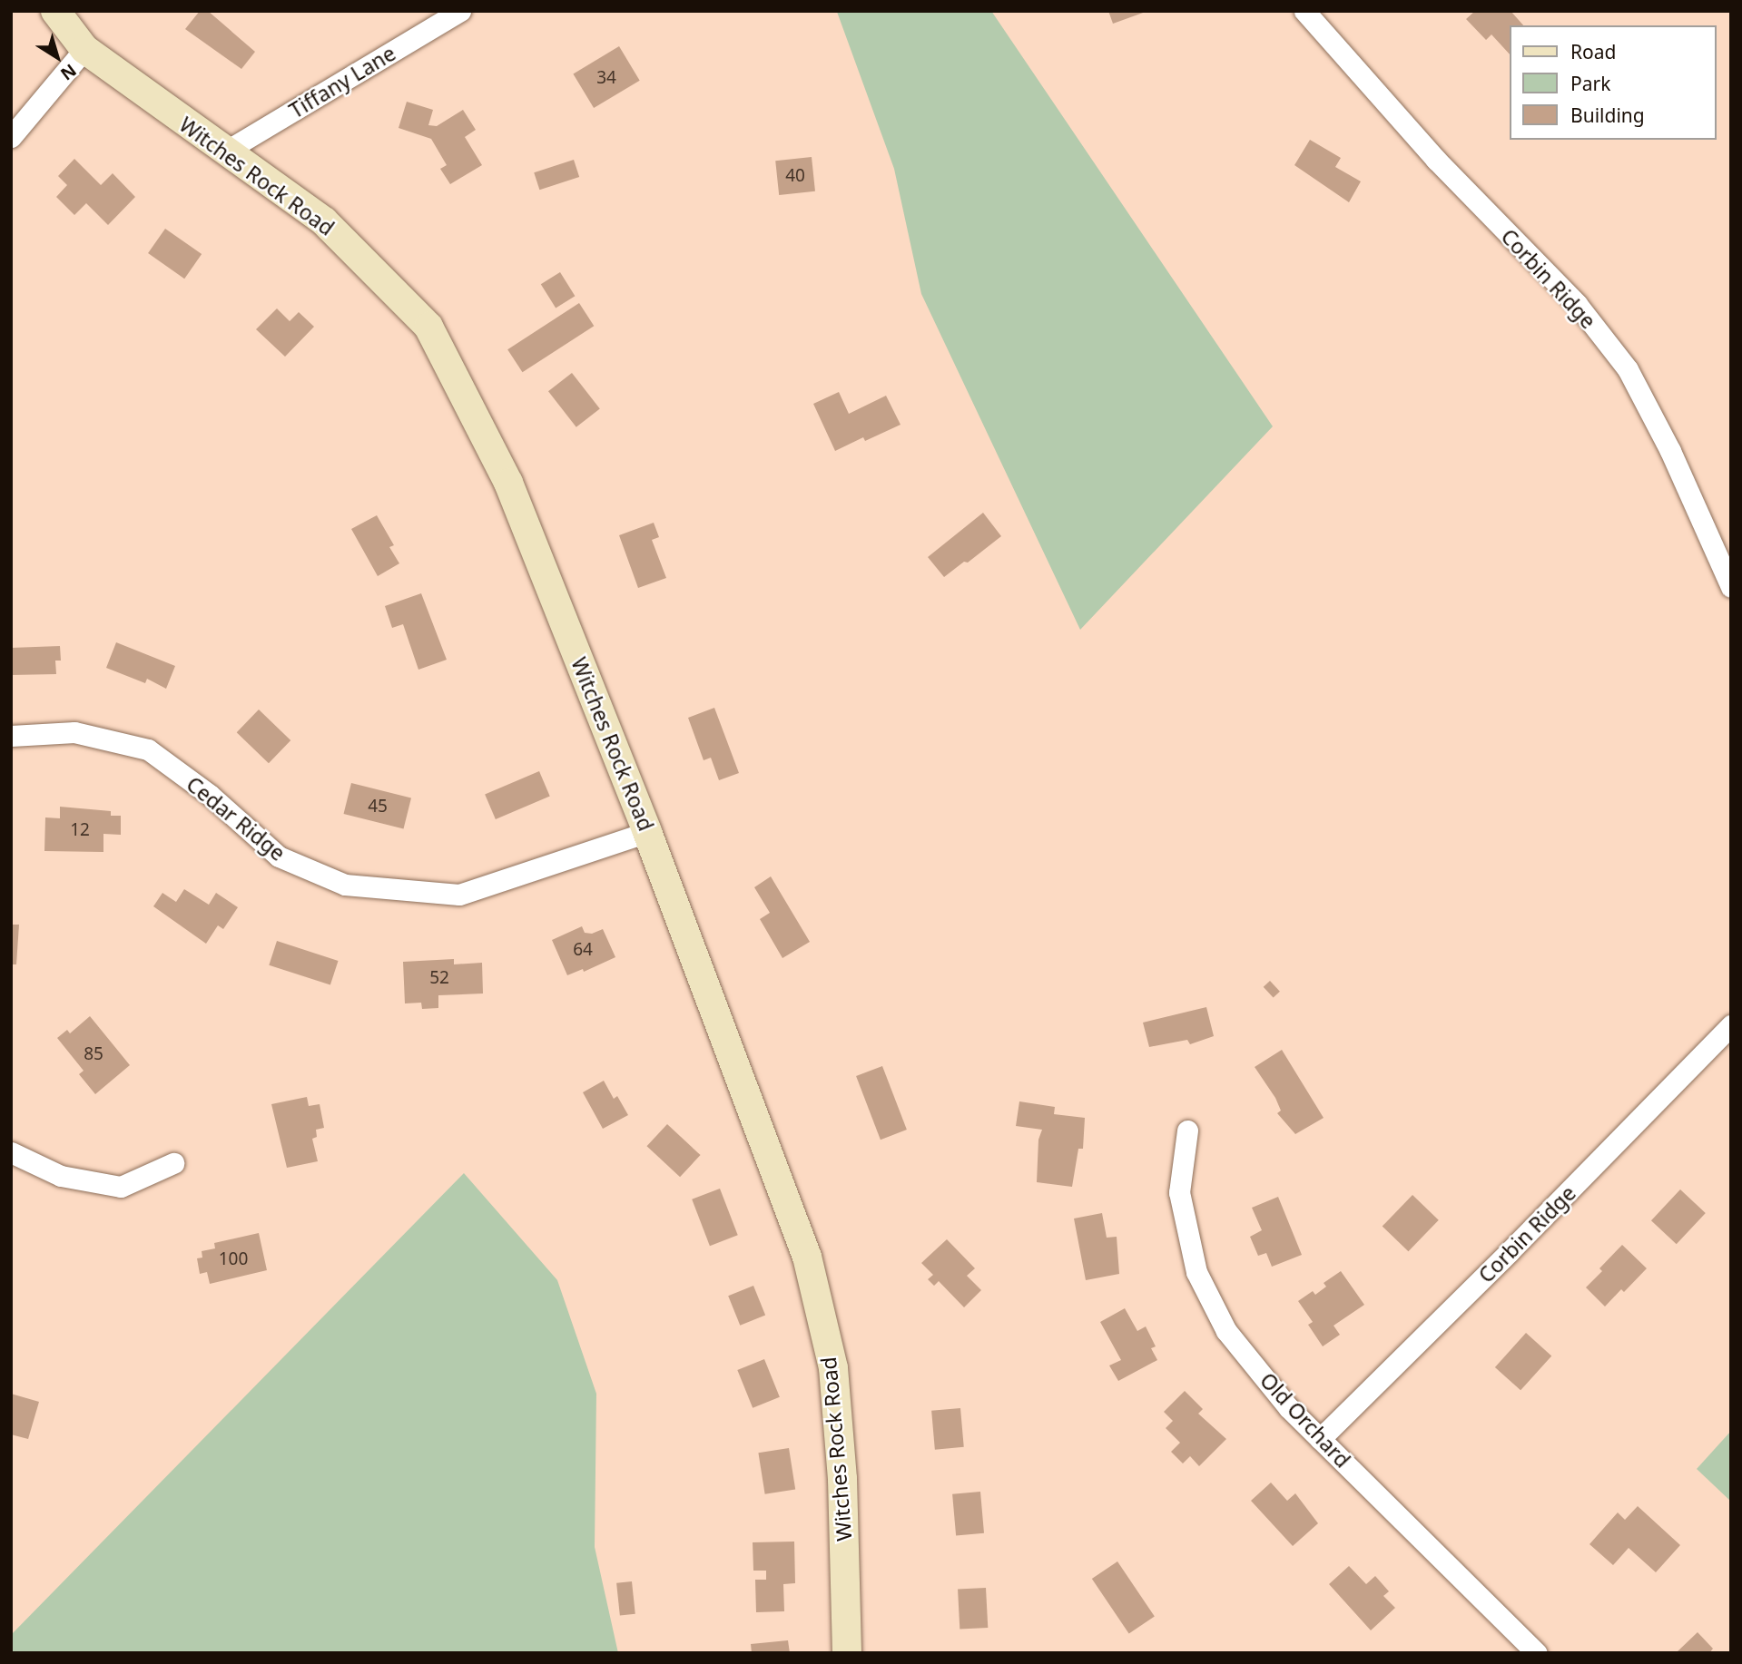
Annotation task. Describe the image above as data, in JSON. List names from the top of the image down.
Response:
{
  "streets": {
    "street": [
      "Tiffany Lane",
      "Witches Rock Road",
      "Corbin Ridge",
      "Cedar Ridge",
      "Old Orchard"
    ]
  },
  "crossings": [
    ["Tiffany Lane", "Witches Rock Road"],
    ["Witches Rock Road", "Cedar Ridge"],
    ["Corbin Ridge", "Old Orchard"]
  ],
  "house_numbers": [
    "34",
    "40",
    "45",
    "12",
    "64",
    "52",
    "85",
    "100"
  ],
  "legend": ["Road", "Park", "Building"],
  "north": "bottom right"
}
